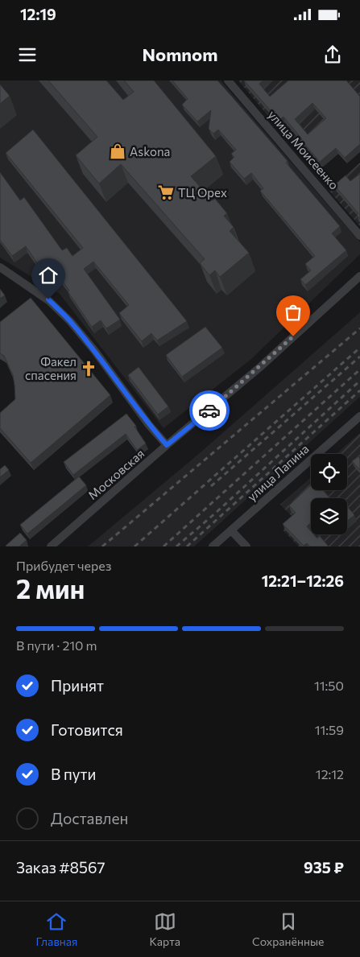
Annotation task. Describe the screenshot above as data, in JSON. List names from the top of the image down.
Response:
{
  "streets": {
    "street": ["улица Моисеенко", "улица Лапина", "Московская"]
  },
  "places": {
    "shop": ["Askona"],
    "supermarket": ["ТЦ Орех"],
    "church": ["Факел спасения"]
  },
  "page": {
    "status": "12:19",
    "header": "Nomnom",
    "heading": ["2 мин", "Прибудет через", "12:21–12:26"],
    "panel": ["Заказ #8567", "935 ₽"],
    "bar": "В пути · 210 m",
    "list": [
      ["Принят", "11:50"],
      ["Готовится", "11:59"],
      ["В пути", "12:12"],
      "Доставлен"
    ],
    "tabs": ["Главная", "Карта", "Сохранённые"]
  }
}
